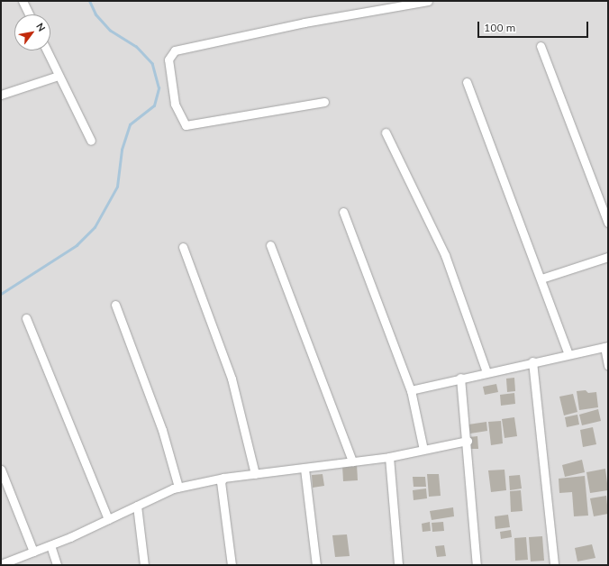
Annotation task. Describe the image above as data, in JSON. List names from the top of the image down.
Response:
{
  "scale_bar": "100 m",
  "north": "top right"
}
